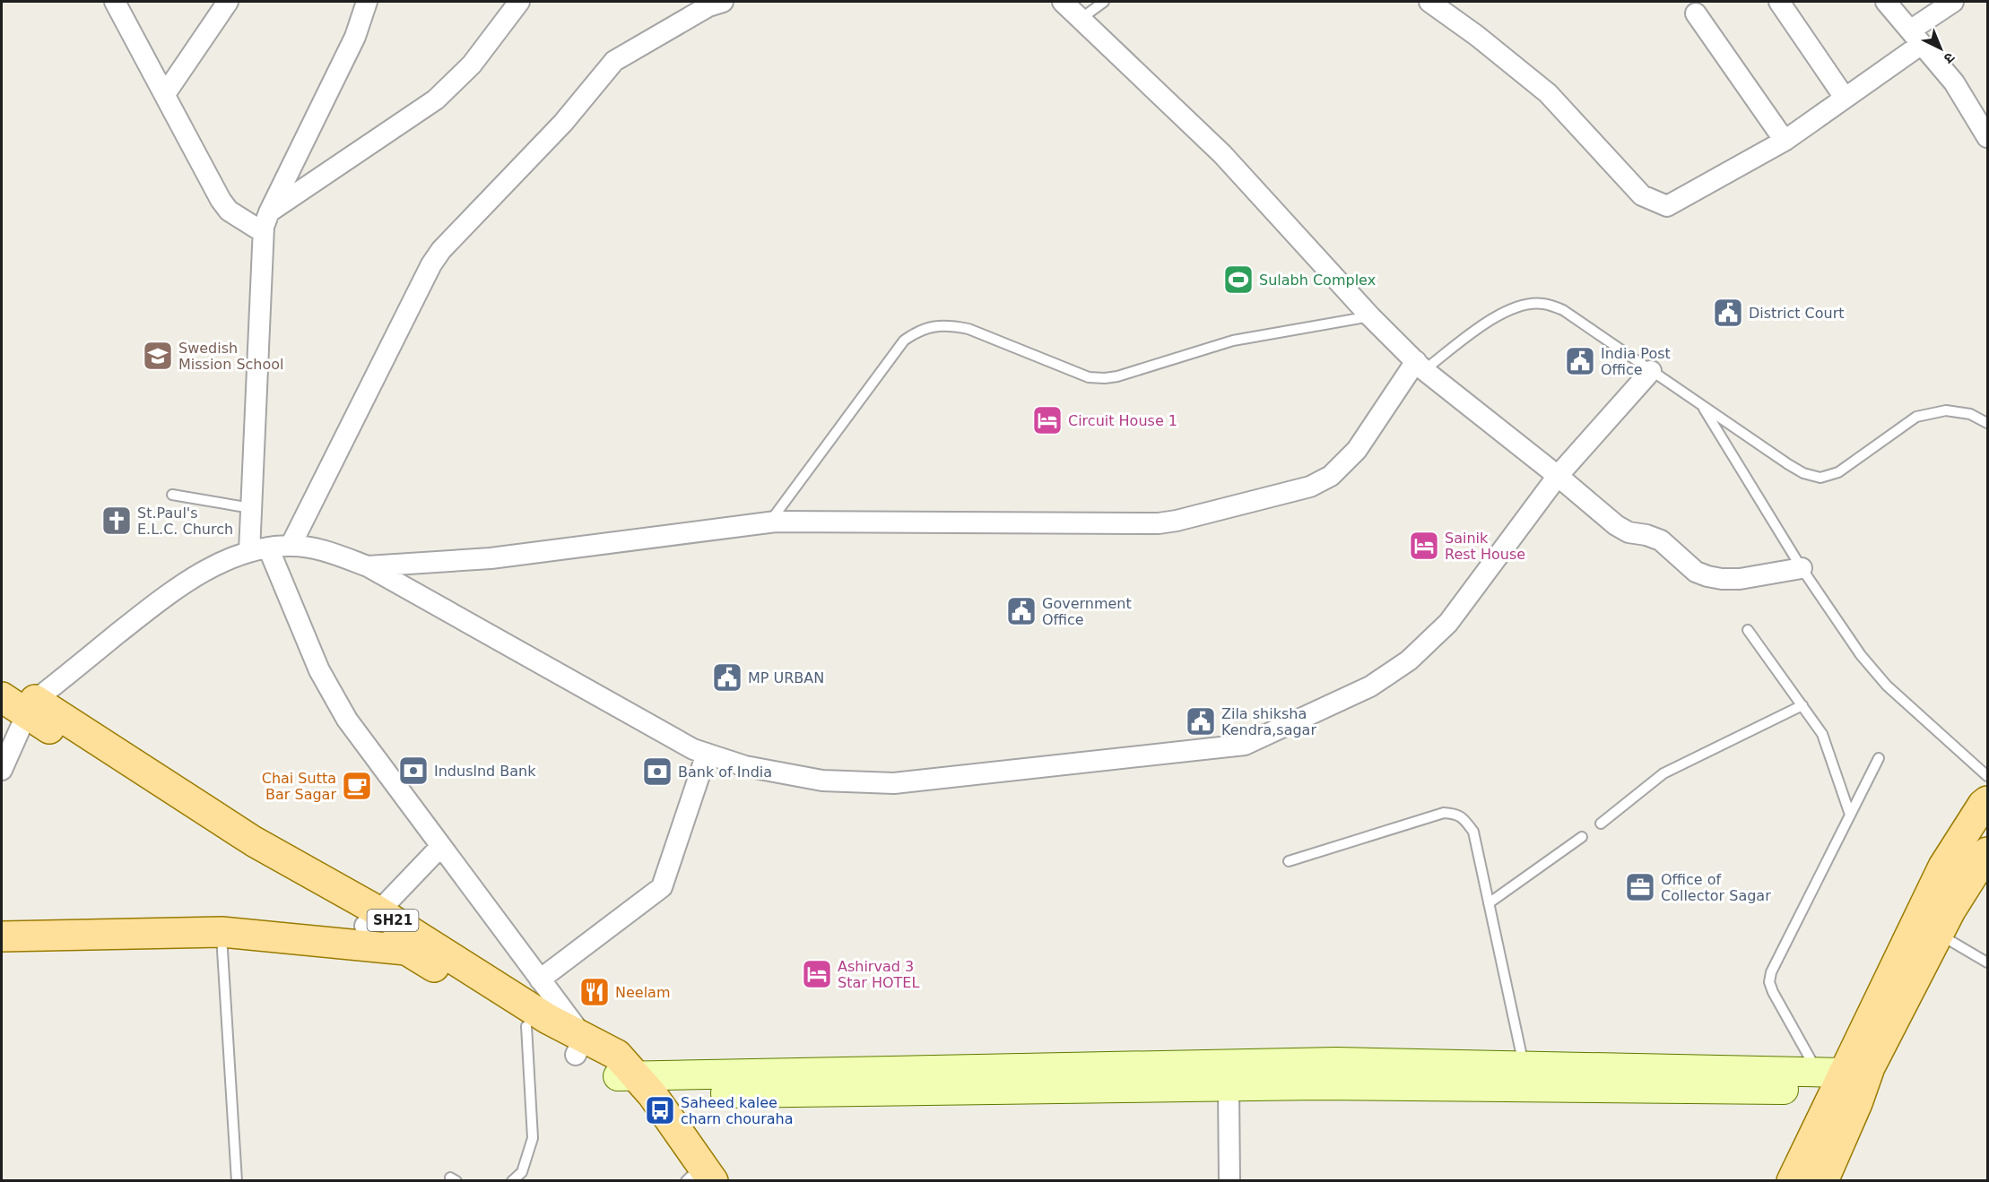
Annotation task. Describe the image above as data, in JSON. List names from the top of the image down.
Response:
{
  "streets": {
    "main road": ["SH21"]
  },
  "places": {
    "sports": ["Sulabh Complex"],
    "public building": [
      "District Court",
      "India Post Office",
      "Government Office",
      "MP URBAN",
      "Zila shiksha Kendra,sagar"
    ],
    "school or university": ["Swedish Mission School"],
    "hotel": ["Circuit House 1", "Sainik Rest House", "Ashirvad 3 Star HOTEL"],
    "church": ["St.Paul's E.L.C. Church"],
    "bank": ["Induslnd Bank", "Bank of India"],
    "cafe": ["Chai Sutta Bar Sagar"],
    "office": ["Office of Collector Sagar"],
    "restaurant": ["Neelam"],
    "bus stop": ["Saheed kalee charn chouraha"]
  },
  "north": "bottom right"
}
